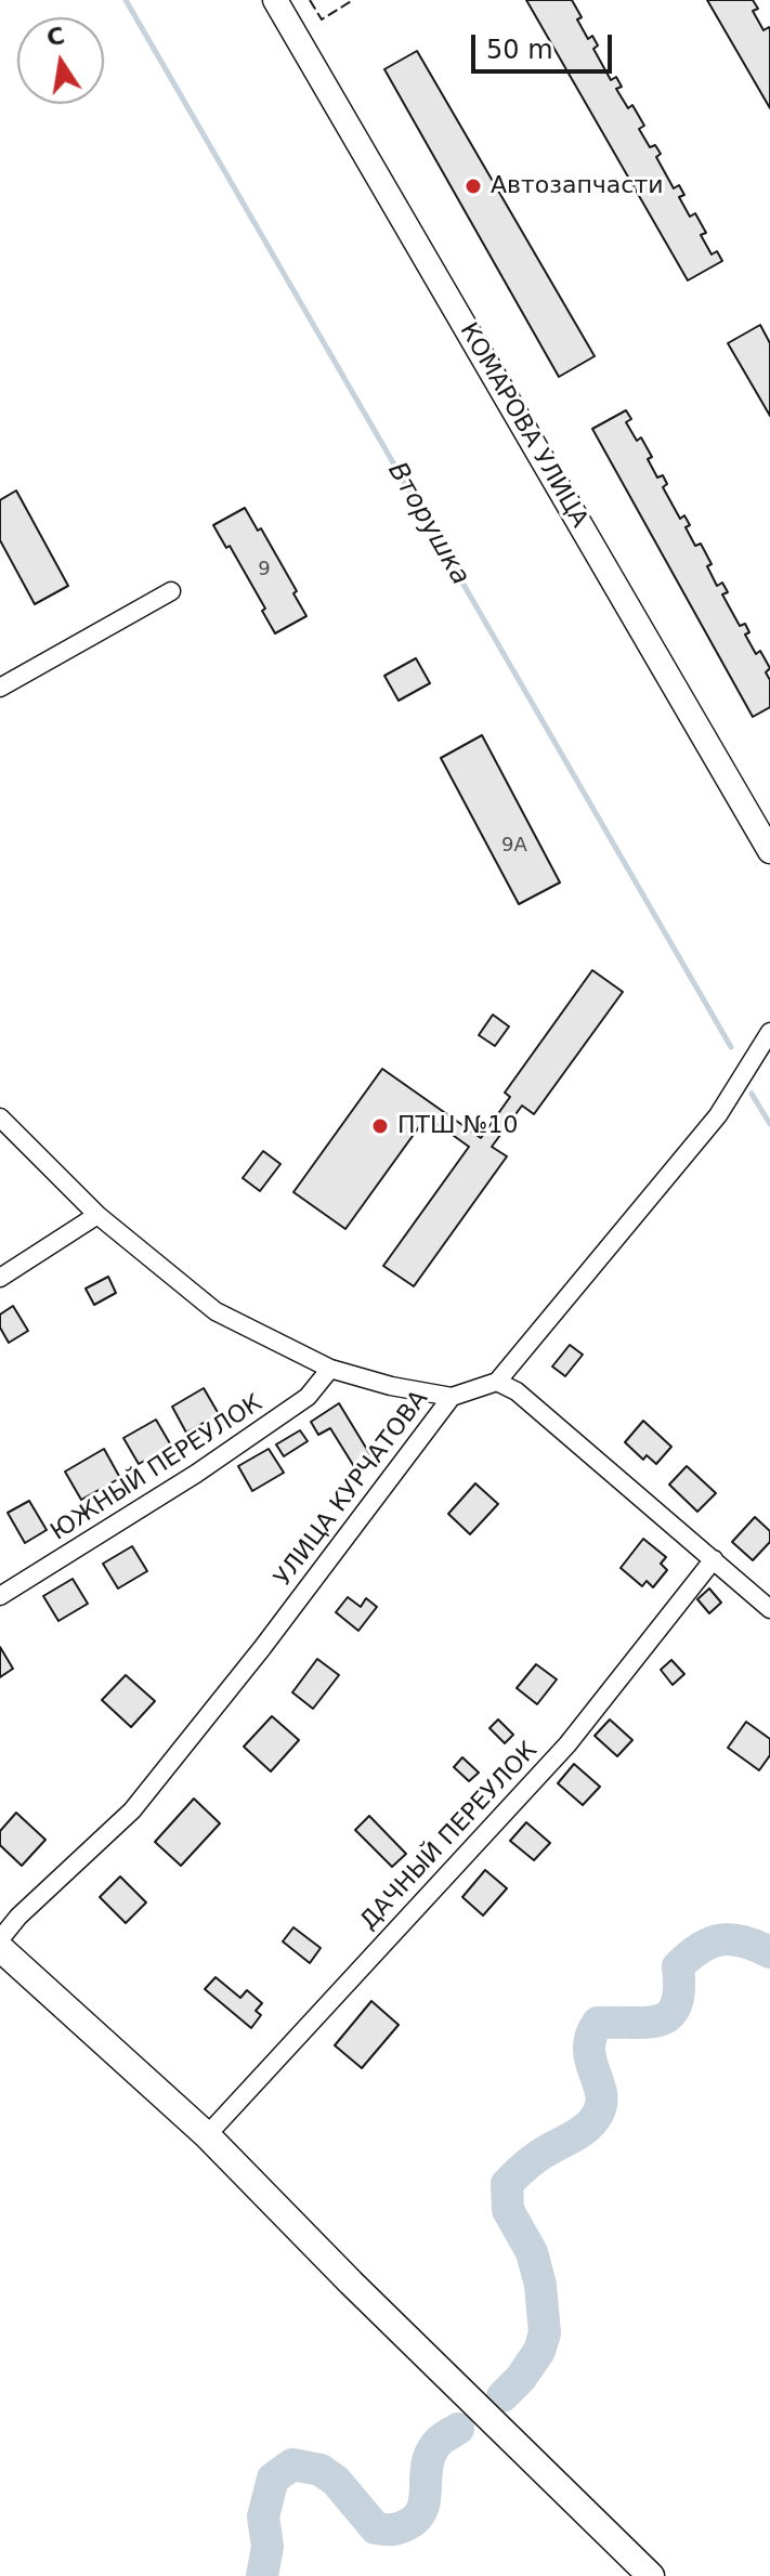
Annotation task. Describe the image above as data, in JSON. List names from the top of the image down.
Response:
{
  "streets": {
    "street": [
      "КОМАРОВА УЛИЦА",
      "ЮЖНЫЙ ПЕРЕУЛОК",
      "УЛИЦА КУРЧАТОВА",
      "ДАЧНЫЙ ПЕРЕУЛОК"
    ]
  },
  "water": ["Вторушка"],
  "places": ["Автозапчасти", "ПТШ №10"],
  "house_numbers": ["9", "9А"],
  "scale_bar": "50 m",
  "north": "top"
}
